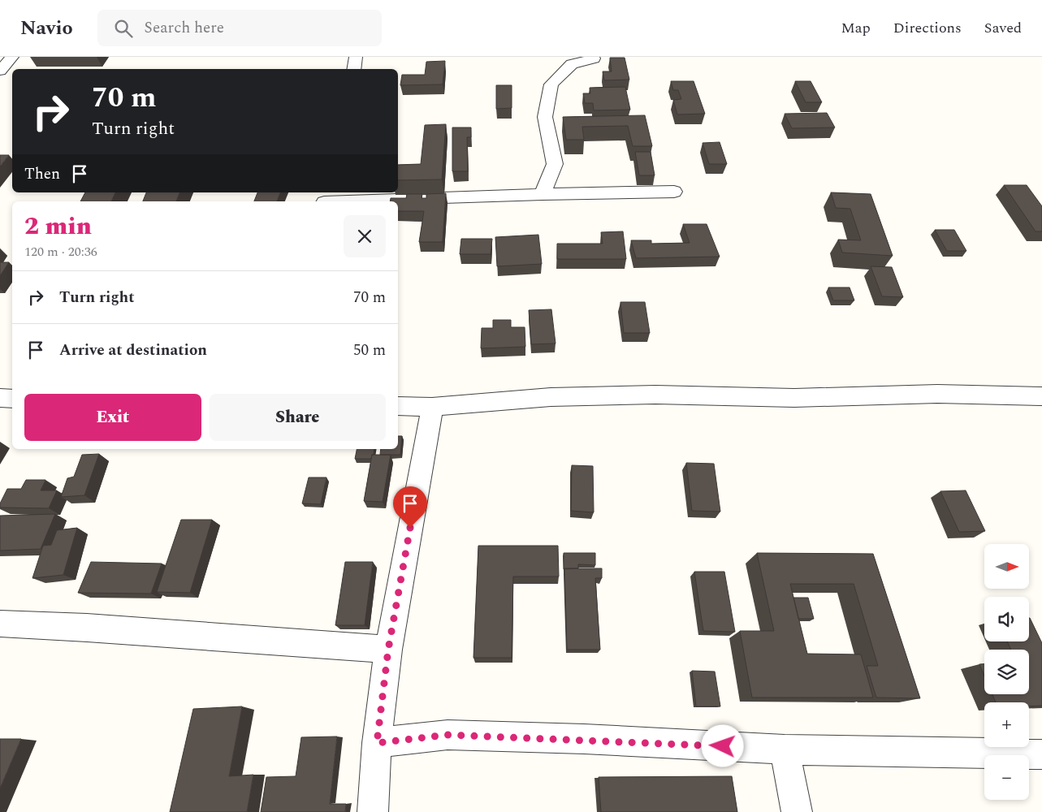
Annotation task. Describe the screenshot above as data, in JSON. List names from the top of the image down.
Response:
{
  "north": "right",
  "page": {
    "header": "Navio",
    "search": "Search here",
    "nav": ["Map", "Directions", "Saved"],
    "turn": ["70 m", "Turn right"],
    "then": "Then",
    "heading": ["2 min", "120 m · 20:36"],
    "list": [
      {
        "name": "Turn right",
        "value": "70 m"
      },
      {
        "name": "Arrive at destination",
        "value": "50 m"
      }
    ],
    "buttons": ["Exit", "Share"],
    "map_buttons": ["+", "−"]
  }
}
